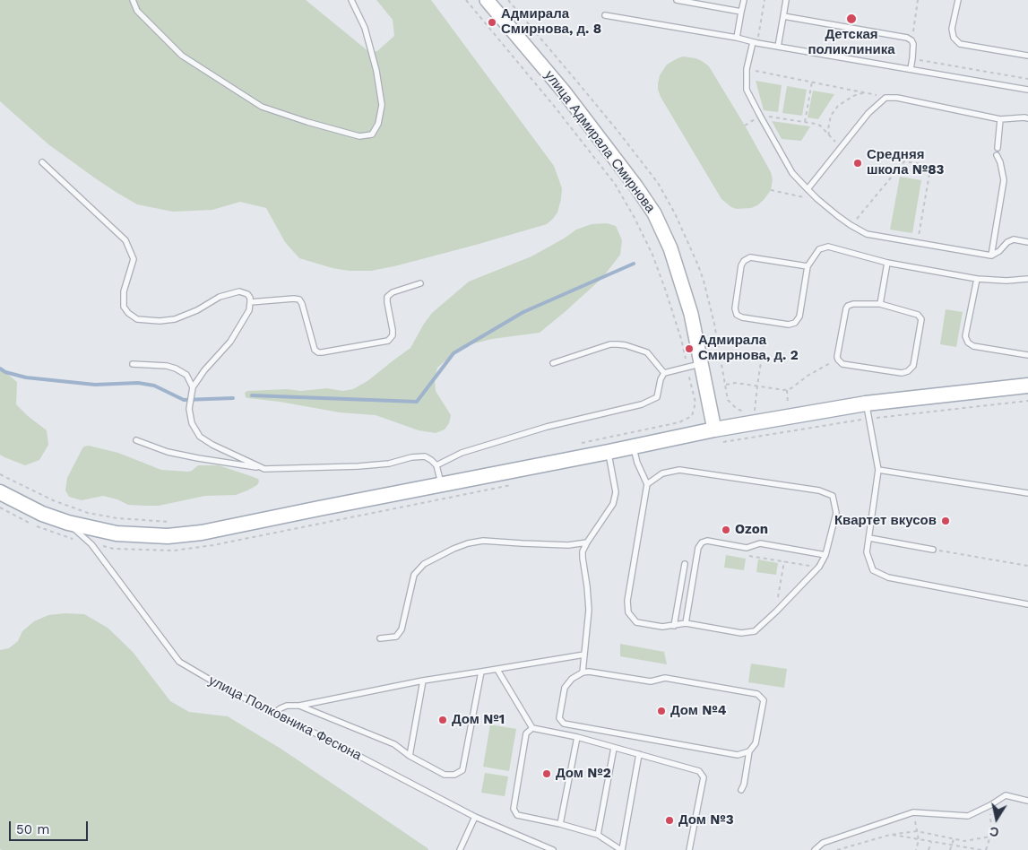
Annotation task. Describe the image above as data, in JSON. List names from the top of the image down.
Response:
{
  "streets": {
    "street": ["улица Адмирала Смирнова"],
    "lane": ["улица Полковника Фесюна"]
  },
  "places": [
    "Детская поликлиника",
    "Адмирала Смирнова, д. 8",
    "Средняя школа №83",
    "Адмирала Смирнова, д. 2",
    "Квартет вкусов",
    "Ozon",
    "Дом №4",
    "Дом №1",
    "Дом №2",
    "Дом №3"
  ],
  "scale_bar": "50 m",
  "north": "bottom"
}
